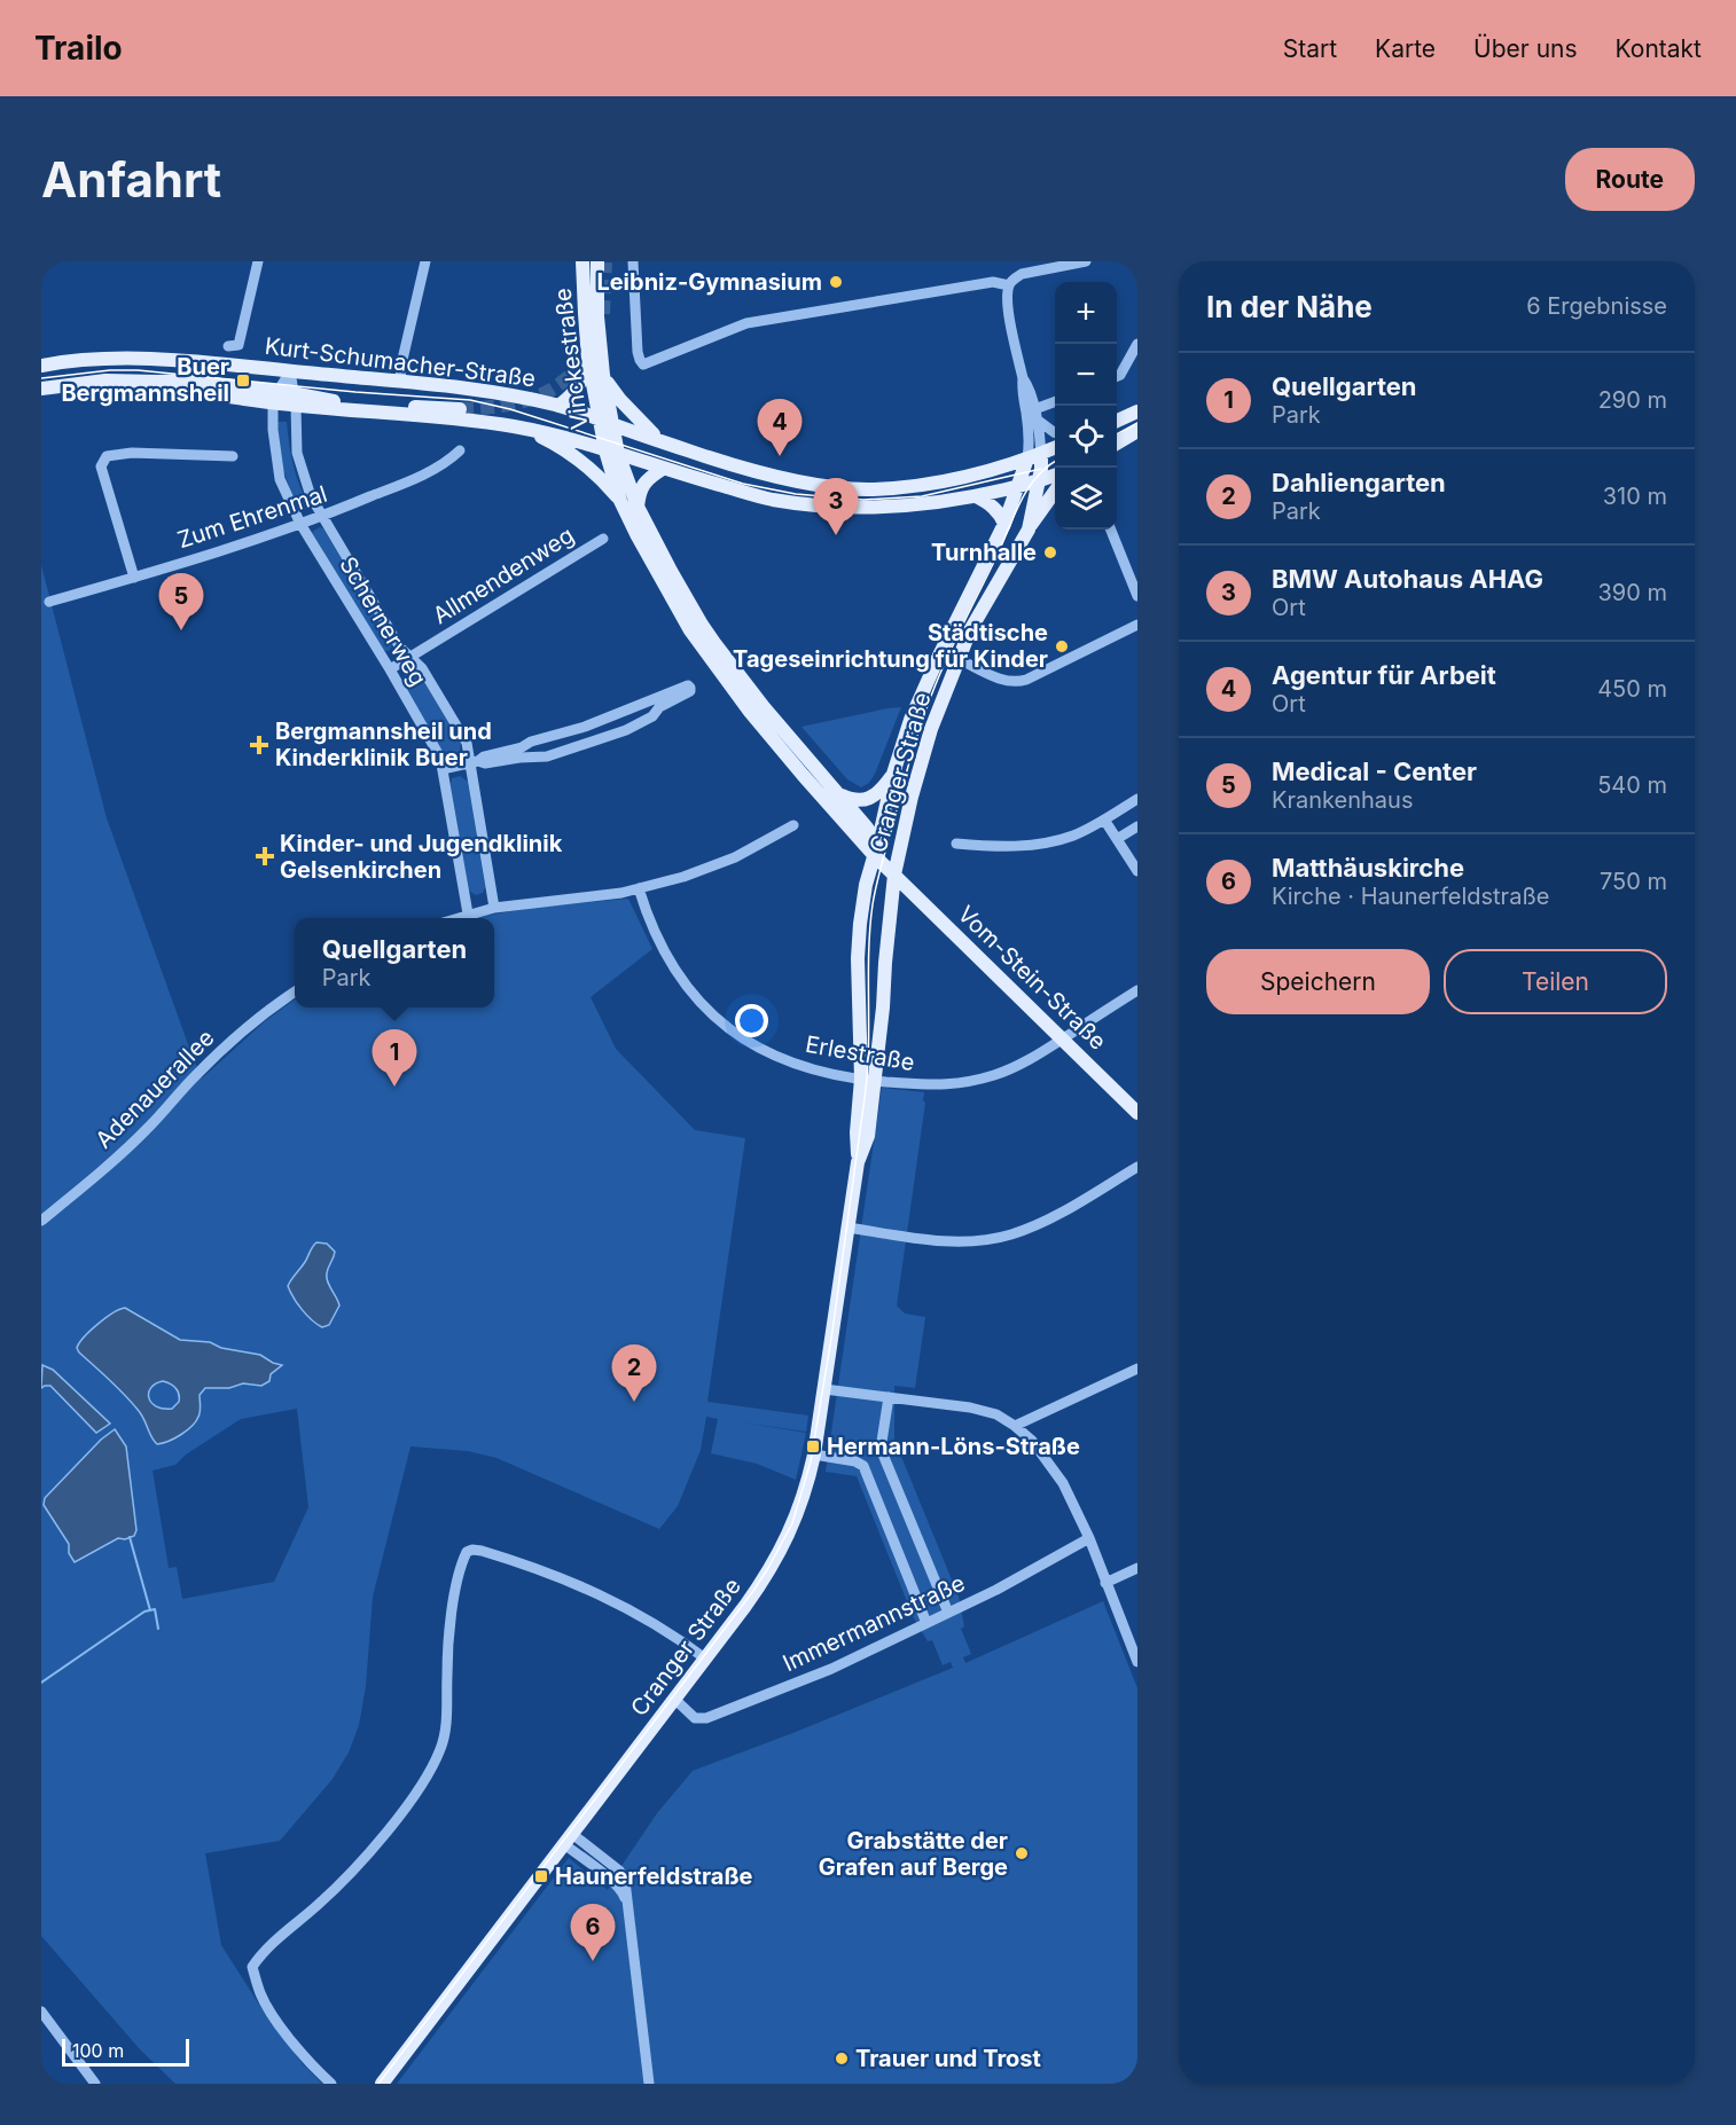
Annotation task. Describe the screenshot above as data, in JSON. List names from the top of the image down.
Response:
{
  "streets": {
    "main road": [
      "Vinckestraße",
      "Kurt-Schumacher-Straße",
      "Cranger Straße",
      "Vom-Stein-Straße"
    ],
    "street": [
      "Zum Ehrenmal",
      "Allmendenweg",
      "Schernerweg",
      "Erlestraße",
      "Adenauerallee",
      "Immermannstraße"
    ]
  },
  "crossings": [
    ["Vinckestraße", "Kurt-Schumacher-Straße"],
    ["Vinckestraße", "Vom-Stein-Straße"],
    ["Kurt-Schumacher-Straße", "Schernerweg"],
    ["Kurt-Schumacher-Straße", "Cranger Straße"],
    ["Kurt-Schumacher-Straße", "Vom-Stein-Straße"],
    ["Zum Ehrenmal", "Schernerweg"],
    ["Allmendenweg", "Schernerweg"],
    ["Cranger Straße", "Vom-Stein-Straße"],
    ["Cranger Straße", "Erlestraße"],
    ["Cranger Straße", "Immermannstraße"],
    ["Vom-Stein-Straße", "Erlestraße"]
  ],
  "places": {
    "other": [
      "Leibniz-Gymnasium",
      "Turnhalle",
      "Städtische Tageseinrichtung für Kinder",
      "Grabstätte der Grafen auf Berge",
      "Trauer und Trost"
    ],
    "transit": ["Buer Bergmannsheil", "Hermann-Löns-Straße", "Haunerfeldstraße"],
    "health": ["Bergmannsheil und Kinderklinik Buer", "Kinder- und Jugendklinik Gelsenkirchen"]
  },
  "scale_bar": "100 m",
  "page": {
    "header": "Trailo",
    "nav": [
      "Start",
      "Karte",
      "Über uns",
      "Kontakt"
    ],
    "buttons": [
      "Route",
      ["Speichern", "Teilen"]
    ],
    "title": "Anfahrt",
    "heading": ["In der Nähe", "6 Ergebnisse"],
    "map_buttons": ["+", "−"],
    "list": [
      {
        "mark": "1",
        "name": "Quellgarten",
        "note": "Park",
        "value": "290 m"
      },
      {
        "mark": "2",
        "name": "Dahliengarten",
        "note": "Park",
        "value": "310 m"
      },
      {
        "mark": "3",
        "name": "BMW Autohaus AHAG",
        "note": "Ort",
        "value": "390 m"
      },
      {
        "mark": "4",
        "name": "Agentur für Arbeit",
        "note": "Ort",
        "value": "450 m"
      },
      {
        "mark": "5",
        "name": "Medical - Center",
        "note": "Krankenhaus",
        "value": "540 m"
      },
      {
        "mark": "6",
        "name": "Matthäuskirche",
        "note": "Kirche · Haunerfeldstraße",
        "value": "750 m"
      }
    ],
    "pins": [
      "4",
      "3",
      "5",
      "1",
      "2",
      "6"
    ],
    "popup": ["Quellgarten", "Park"],
    "scale": "100 m"
  }
}
